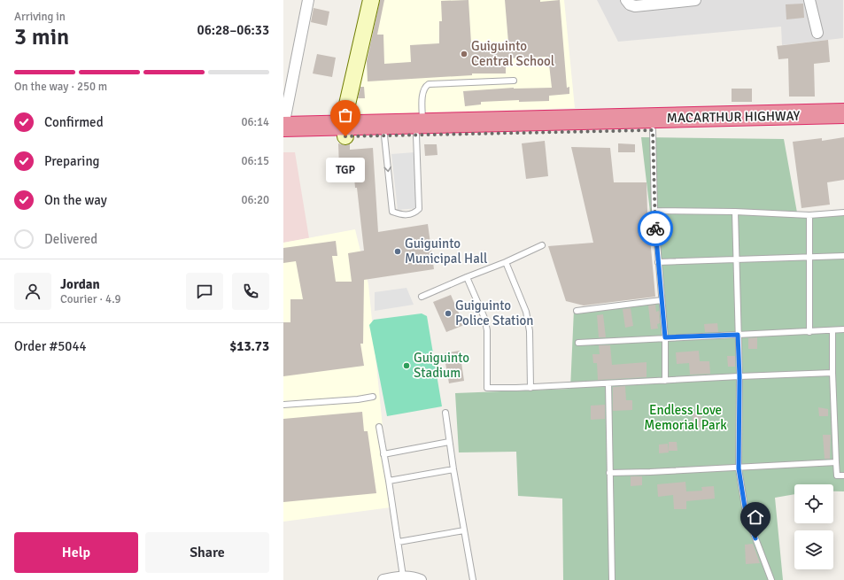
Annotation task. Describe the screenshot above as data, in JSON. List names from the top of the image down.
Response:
{
  "streets": {
    "highway": ["MACARTHUR HIGHWAY"]
  },
  "parks": ["Endless Love Memorial Park"],
  "places": [
    "Guiguinto Central School",
    "TGP",
    "Guiguinto Municipal Hall",
    "Guiguinto Police Station",
    "Guiguinto Stadium"
  ],
  "page": {
    "heading": ["3 min", "Arriving in", "06:28–06:33"],
    "panel": [
      "Jordan",
      "Courier · 4.9",
      "Order #5044",
      "$13.73"
    ],
    "bar": "On the way · 250 m",
    "list": [
      ["Confirmed", "06:14"],
      ["Preparing", "06:15"],
      ["On the way", "06:20"],
      "Delivered"
    ],
    "bubble": "TGP",
    "buttons": ["Help", "Share"]
  }
}
